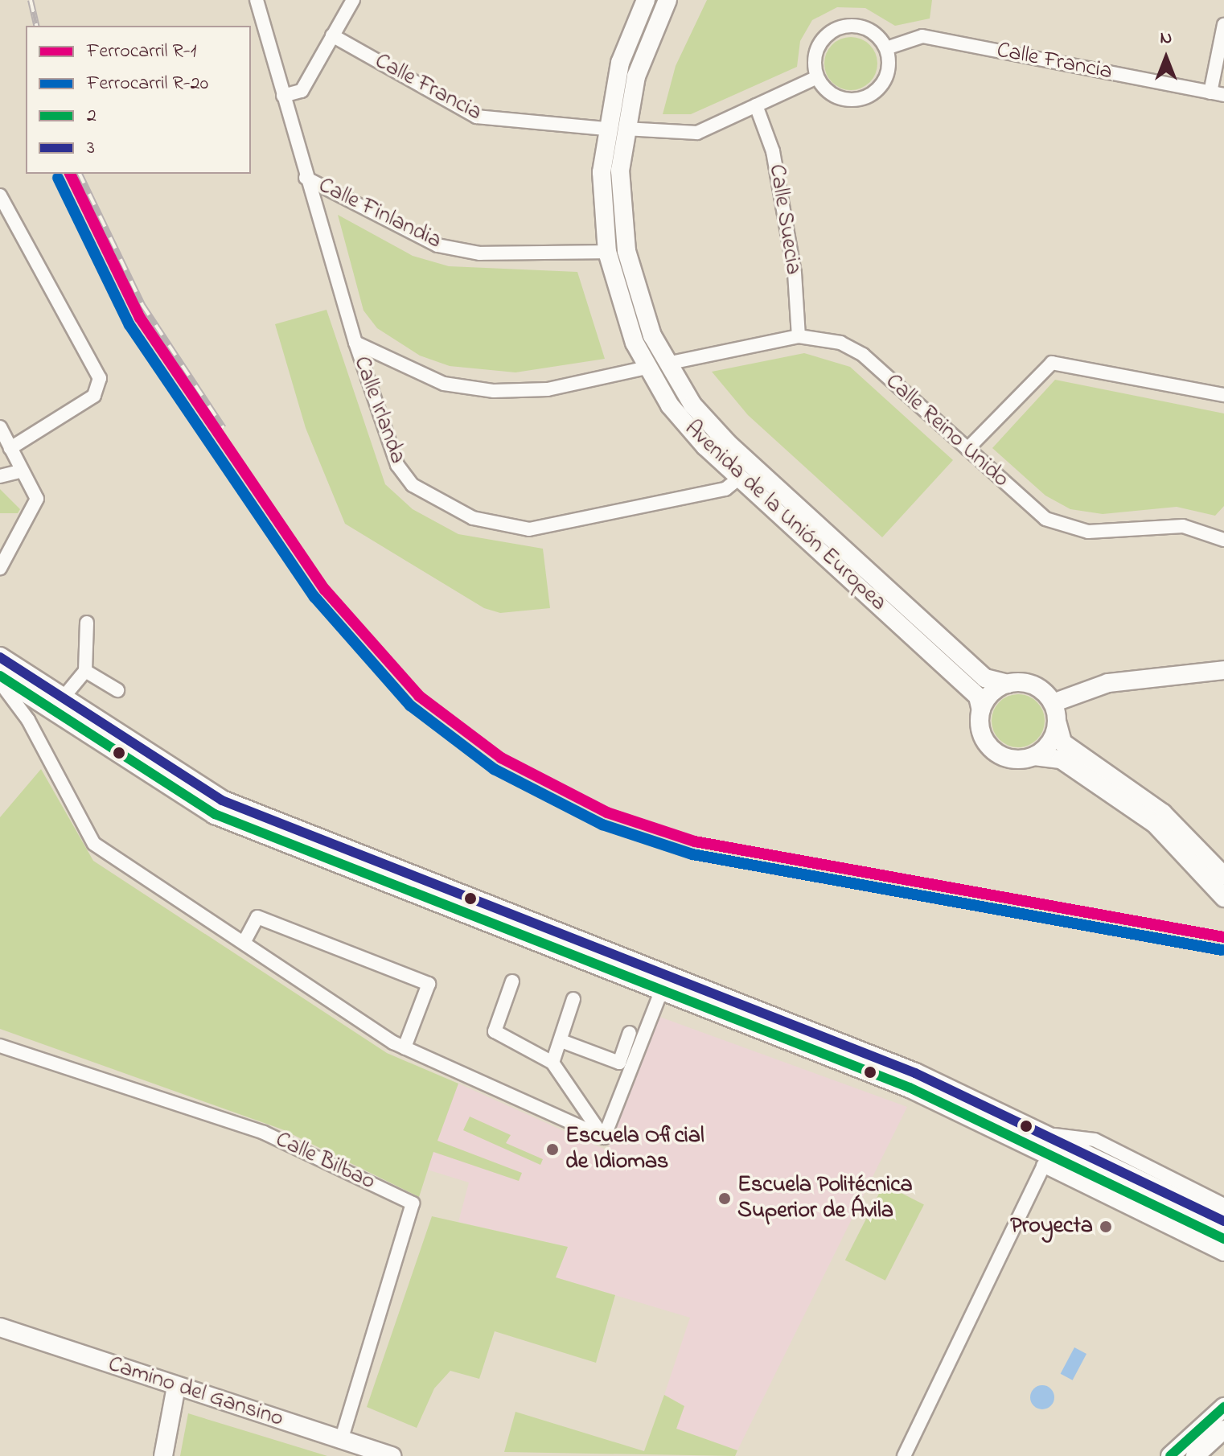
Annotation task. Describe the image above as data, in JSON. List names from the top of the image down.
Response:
{
  "streets": {
    "main road": ["Avenida de la Unión Europea", "Camino del Gansino"],
    "street": [
      "Calle Francia",
      "Calle Finlandia",
      "Calle Suecia",
      "Calle Irlanda",
      "Calle Reino Unido",
      "Calle Bilbao"
    ]
  },
  "crossings": [
    ["Calle Francia", "Avenida de la Unión Europea"],
    ["Calle Finlandia", "Calle Irlanda"],
    ["Calle Finlandia", "Avenida de la Unión Europea"],
    ["Calle Suecia", "Calle Reino Unido"],
    ["Calle Irlanda", "Avenida de la Unión Europea"],
    ["Calle Reino Unido", "Avenida de la Unión Europea"],
    ["Calle Bilbao", "Camino del Gansino"]
  ],
  "places": ["Escuela Oficial de Idiomas", "Escuela Politécnica Superior de Ávila", "Proyecta"],
  "lines": [
    "rail line R-1",
    "rail line R-20",
    "transit line 3",
    "transit line 2"
  ],
  "legend": [
    "Ferrocarril R-1",
    "Ferrocarril R-20",
    "2",
    "3"
  ],
  "north": "top"
}
